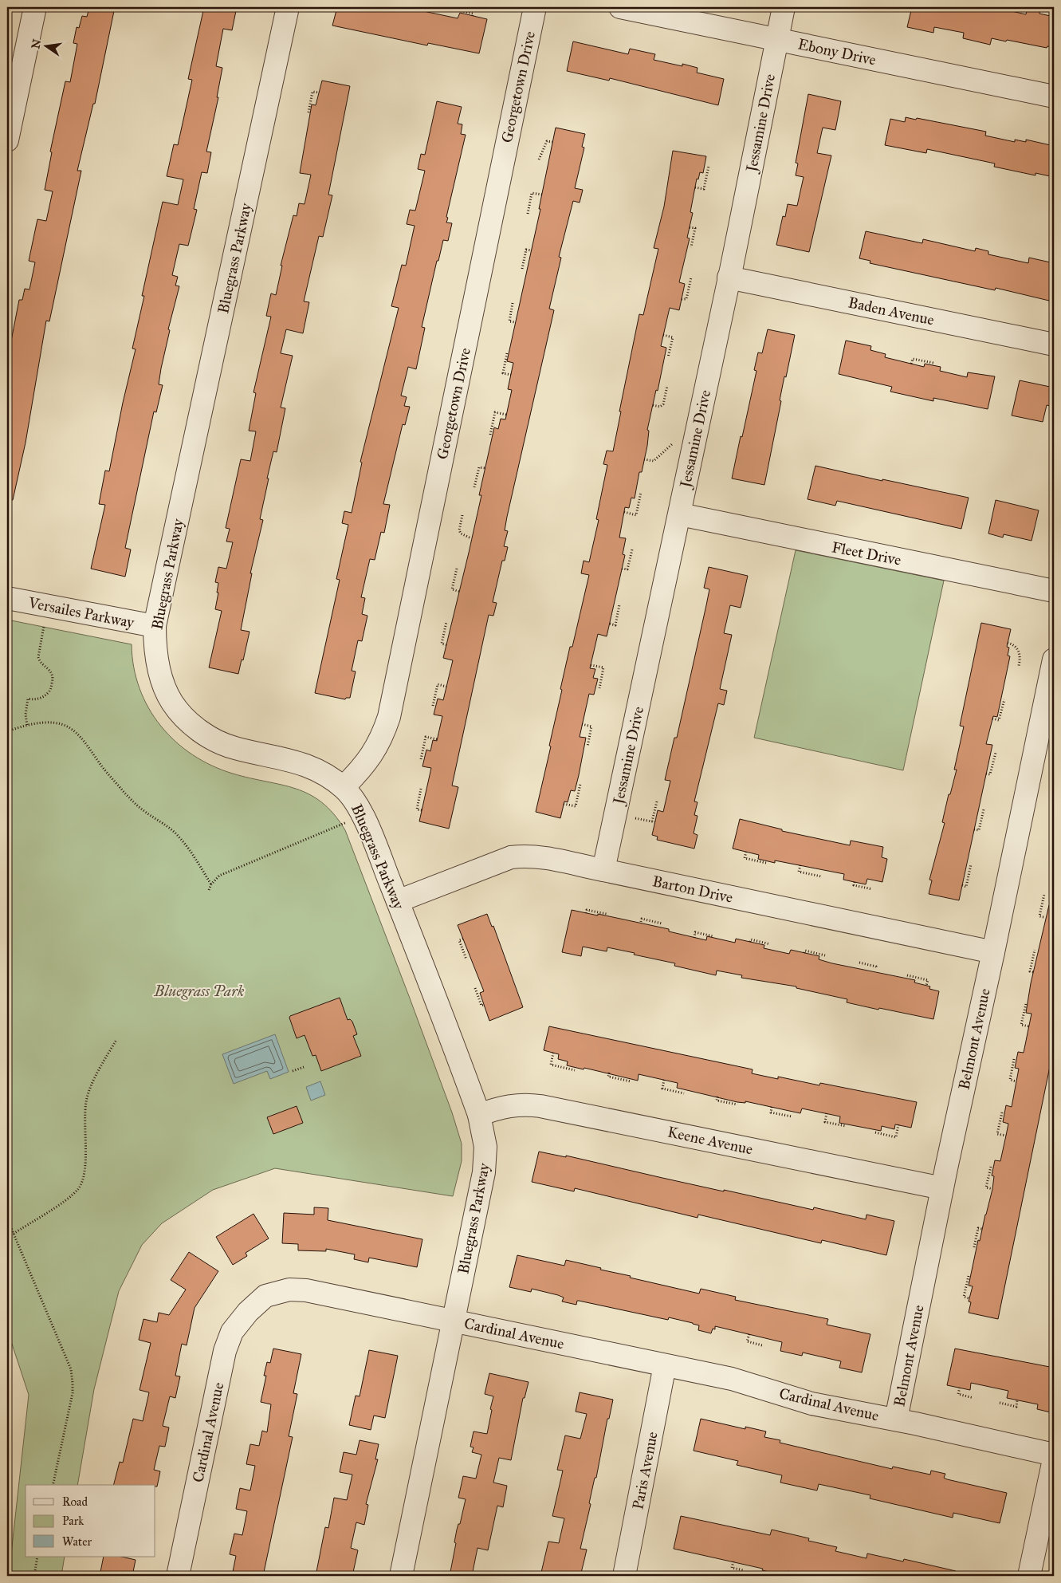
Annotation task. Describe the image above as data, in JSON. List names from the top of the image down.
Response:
{
  "streets": {
    "street": [
      "Ebony Drive",
      "Georgetown Drive",
      "Jessamine Drive",
      "Bluegrass Parkway",
      "Baden Avenue",
      "Fleet Drive",
      "Versailes Parkway",
      "Barton Drive",
      "Belmont Avenue",
      "Keene Avenue",
      "Cardinal Avenue",
      "Paris Avenue"
    ]
  },
  "crossings": [
    ["Ebony Drive", "Jessamine Drive"],
    ["Georgetown Drive", "Bluegrass Parkway"],
    ["Jessamine Drive", "Baden Avenue"],
    ["Jessamine Drive", "Fleet Drive"],
    ["Jessamine Drive", "Barton Drive"],
    ["Bluegrass Parkway", "Versailes Parkway"],
    ["Bluegrass Parkway", "Barton Drive"],
    ["Bluegrass Parkway", "Keene Avenue"],
    ["Bluegrass Parkway", "Cardinal Avenue"],
    ["Barton Drive", "Belmont Avenue"],
    ["Belmont Avenue", "Keene Avenue"],
    ["Belmont Avenue", "Cardinal Avenue"],
    ["Cardinal Avenue", "Paris Avenue"]
  ],
  "parks": ["Bluegrass Park"],
  "legend": ["Road", "Park", "Water"],
  "north": "left"
}
